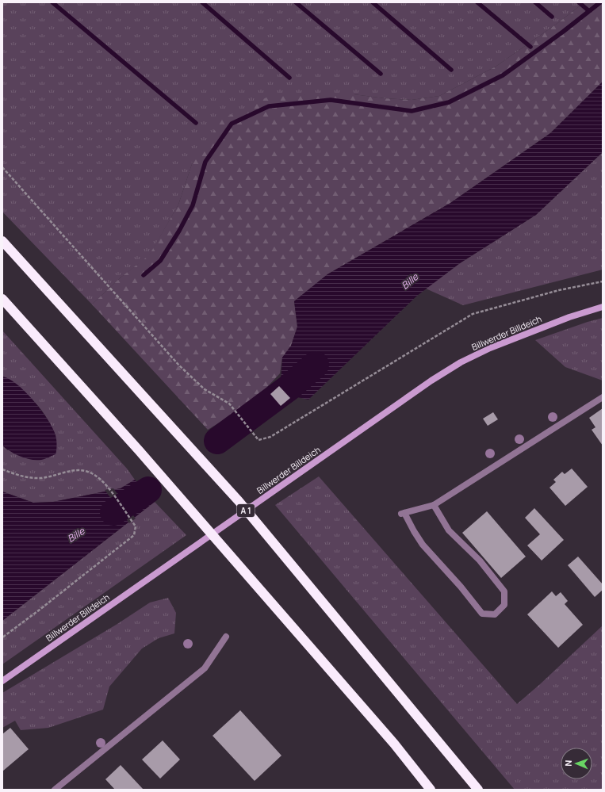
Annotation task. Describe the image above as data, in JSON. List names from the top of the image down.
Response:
{
  "streets": {
    "highway": ["A 1"],
    "street": ["Billwerder Billdeich"]
  },
  "water": ["Bille"],
  "north": "left"
}
